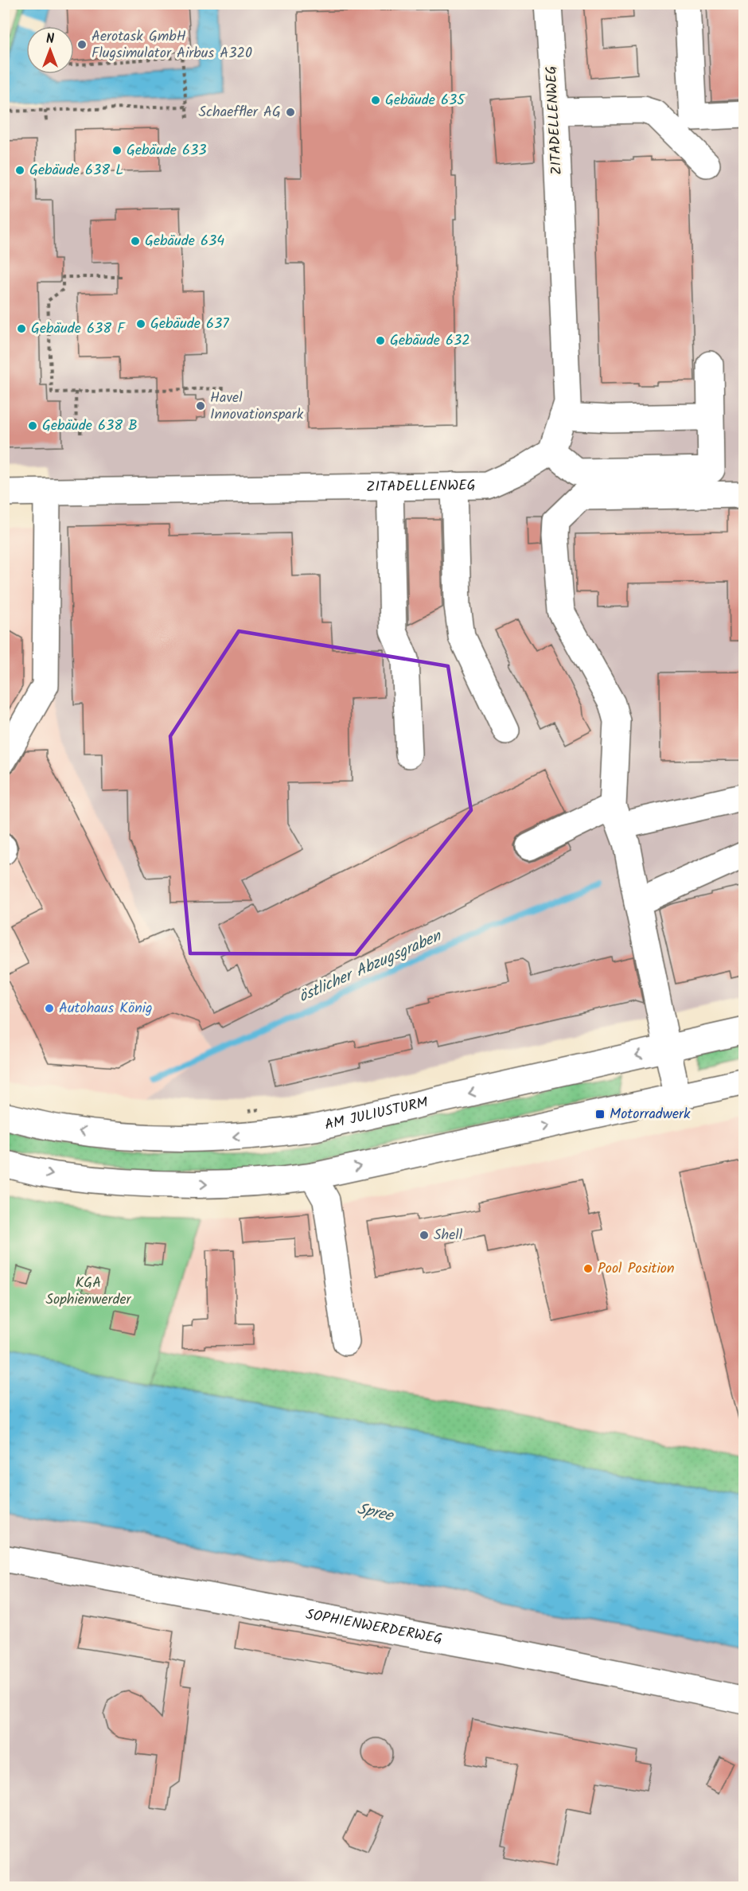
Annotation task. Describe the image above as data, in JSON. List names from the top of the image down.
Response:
{
  "streets": {
    "main road": ["ZITADELLENWEG", "AM JULIUSTURM", "SOPHIENWERDERWEG"]
  },
  "water": ["östlicher Abzugsgraben", "Spree"],
  "parks": ["KGA Sophienwerder"],
  "places": {
    "other": [
      "Aerotask GmbH Flugsimulator Airbus A320",
      "Gebäude 635",
      "Schaeffler AG",
      "Gebäude 633",
      "Gebäude 638 L",
      "Gebäude 634",
      "Gebäude 637",
      "Gebäude 638 F",
      "Gebäude 632",
      "Havel Innovationspark",
      "Gebäude 638 B",
      "Autohaus König",
      "Shell",
      "Pool Position"
    ],
    "transit": ["Motorradwerk"]
  },
  "north": "top"
}
